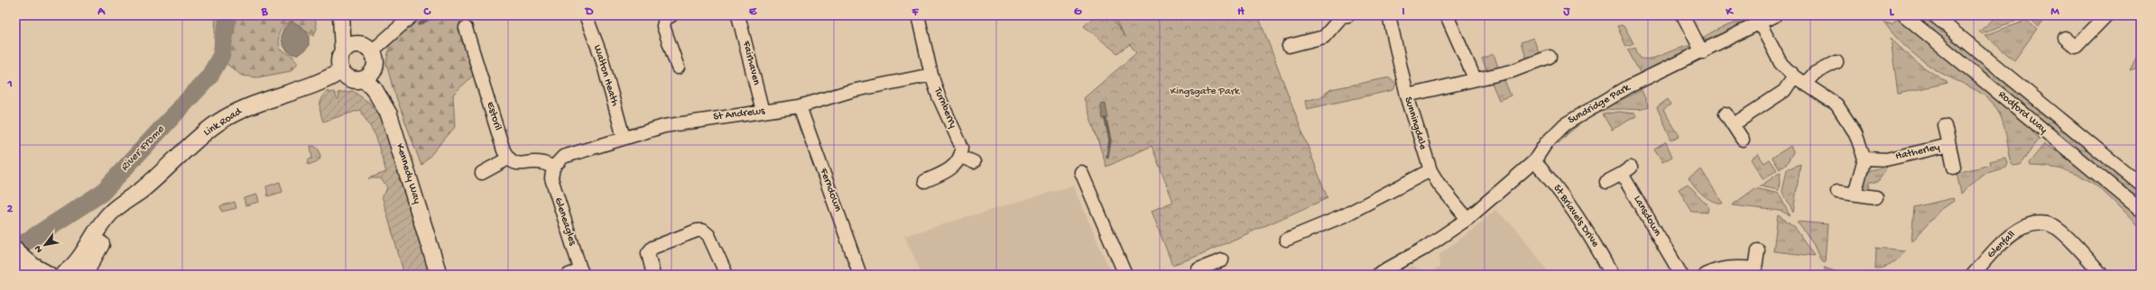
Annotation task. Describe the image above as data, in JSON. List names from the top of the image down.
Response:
{
  "streets": {
    "main road": ["Link Road", "Kennedy Way"],
    "street": [
      "Fairhaven",
      "Walton Heath",
      "Sundridge Park",
      "Turnberry",
      "Rodford Way",
      "St Andrews",
      "Estoril",
      "Sunningdale",
      "Hatherley",
      "Ferndown",
      "St Briavels Drive",
      "Lansdown",
      "Gleneagles",
      "Glenfall"
    ]
  },
  "crossings": [
    ["Fairhaven", "St Andrews"],
    ["Walton Heath", "St Andrews"],
    ["Sundridge Park", "Sunningdale"],
    ["Sundridge Park", "St Briavels Drive"],
    ["Turnberry", "St Andrews"],
    ["St Andrews", "Ferndown"],
    ["St Andrews", "Gleneagles"],
    ["Link Road", "Kennedy Way"]
  ],
  "water": ["River Frome"],
  "parks": ["Kingsgate Park"],
  "north": "bottom left",
  "grid": {
    "columns": [
      "A",
      "B",
      "C",
      "D",
      "E",
      "F",
      "G",
      "H",
      "I",
      "J",
      "K",
      "L",
      "M"
    ],
    "rows": ["1", "2"]
  }
}
